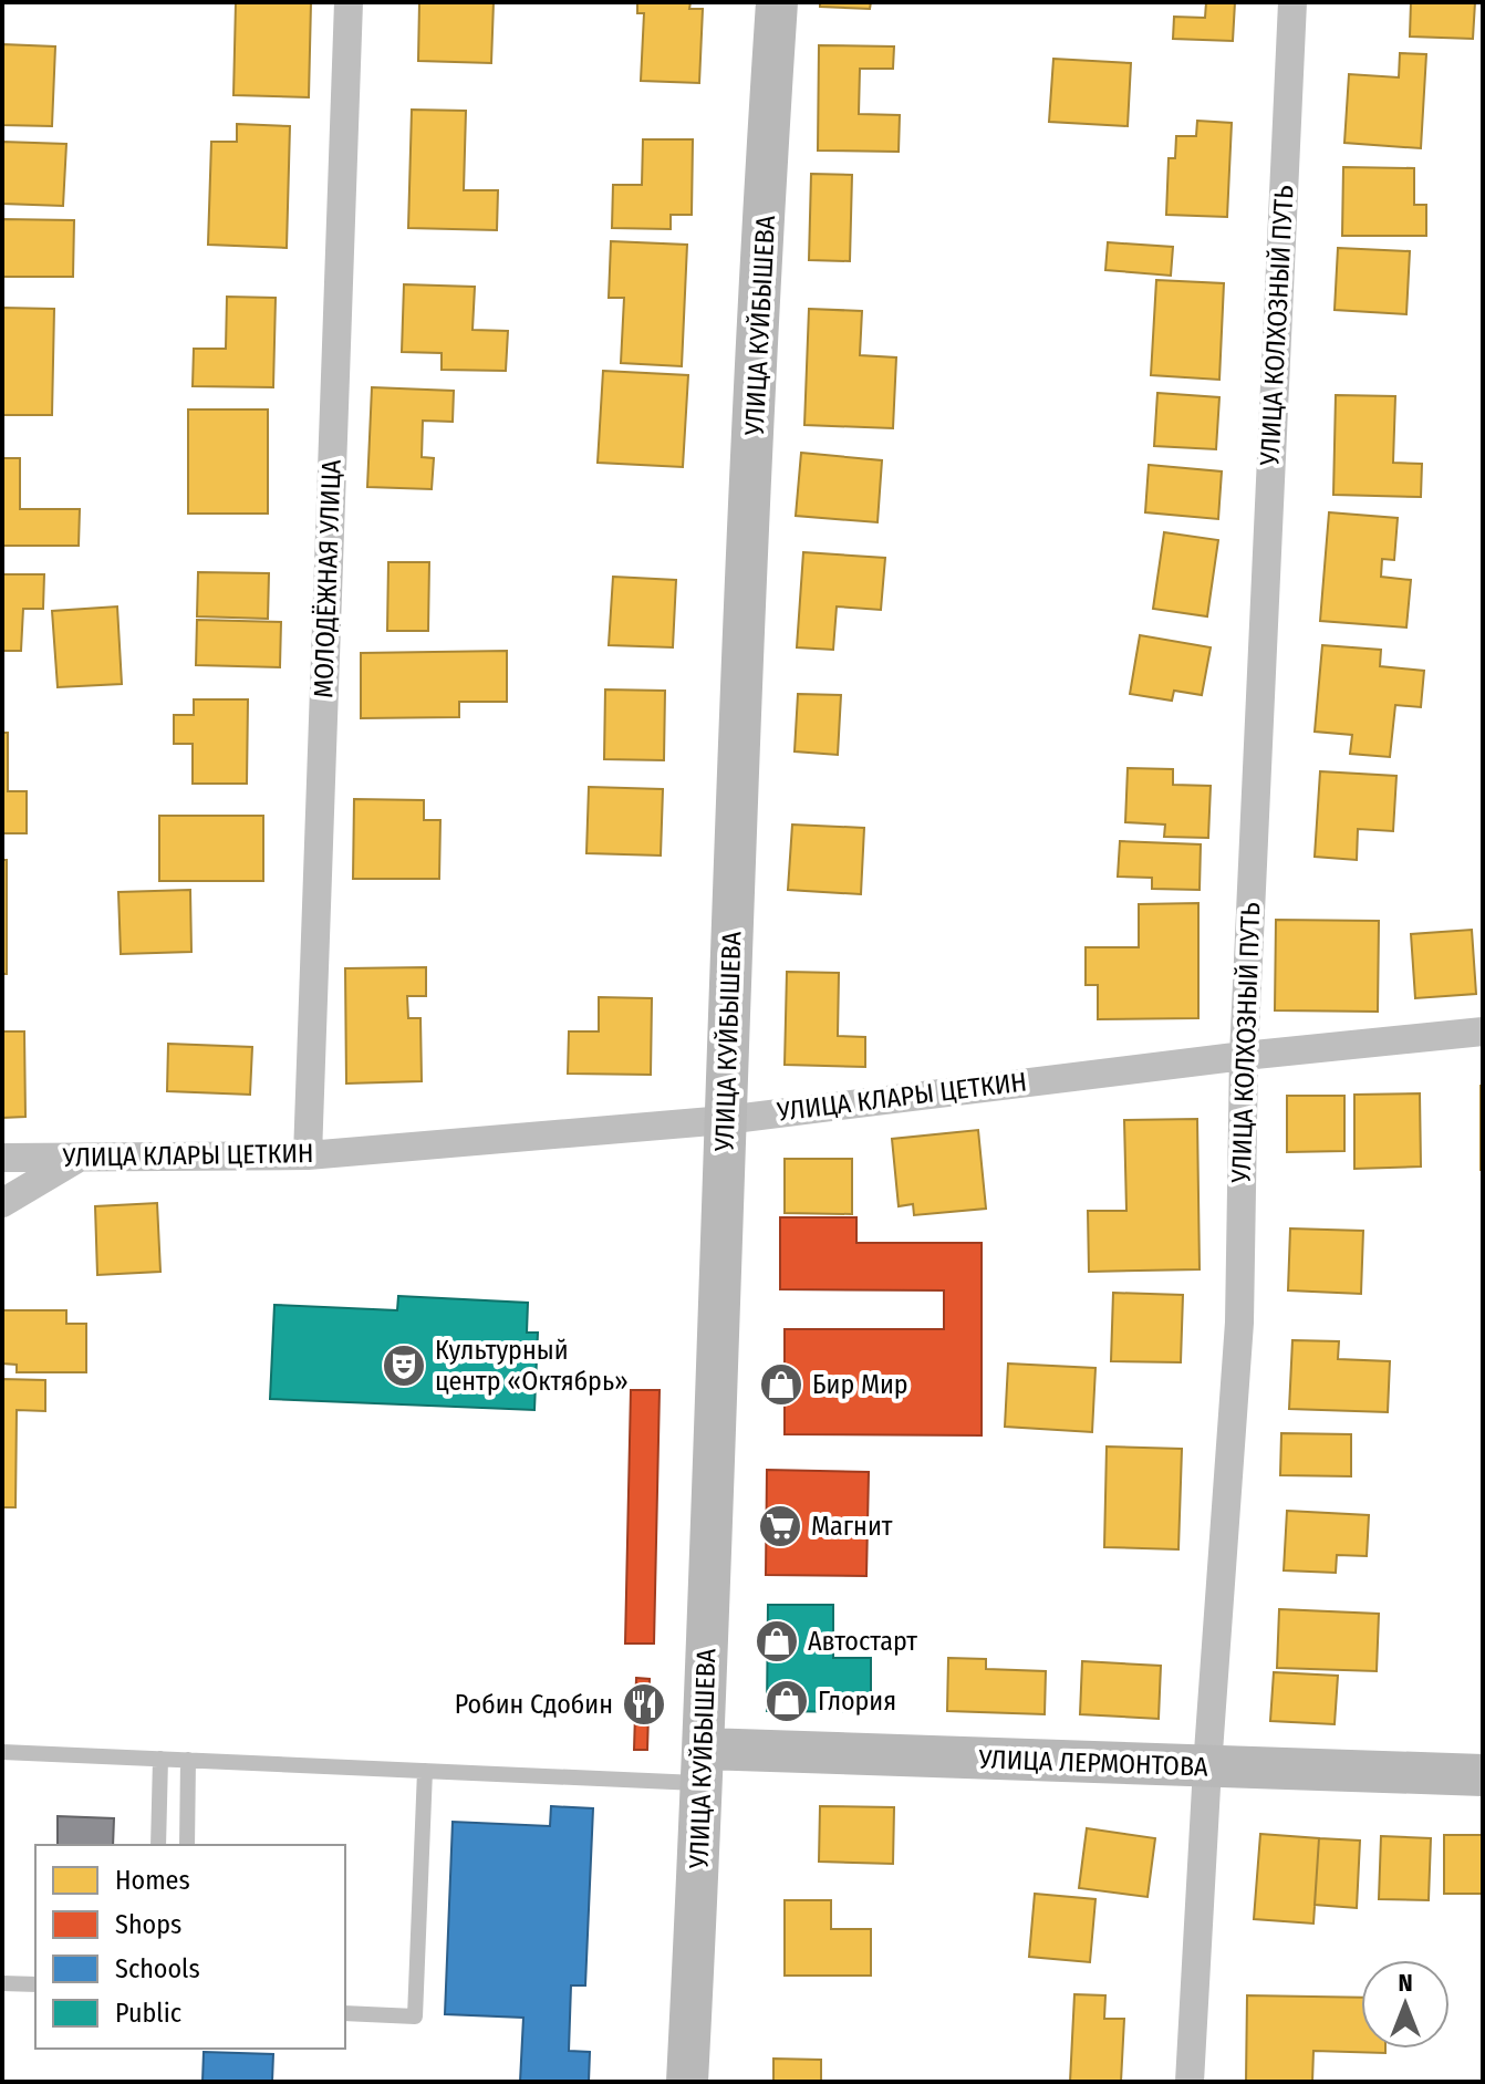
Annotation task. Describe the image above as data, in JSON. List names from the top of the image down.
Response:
{
  "streets": {
    "main road": ["УЛИЦА КУЙБЫШЕВА", "УЛИЦА ЛЕРМОНТОВА"],
    "street": ["УЛИЦА КОЛХОЗНЫЙ ПУТЬ", "МОЛОДЁЖНАЯ УЛИЦА", "УЛИЦА КЛАРЫ ЦЕТКИН"]
  },
  "crossings": [
    ["УЛИЦА КУЙБЫШЕВА", "УЛИЦА КЛАРЫ ЦЕТКИН"],
    ["УЛИЦА КУЙБЫШЕВА", "УЛИЦА ЛЕРМОНТОВА"],
    ["УЛИЦА КОЛХОЗНЫЙ ПУТЬ", "УЛИЦА КЛАРЫ ЦЕТКИН"],
    ["УЛИЦА КОЛХОЗНЫЙ ПУТЬ", "УЛИЦА ЛЕРМОНТОВА"],
    ["МОЛОДЁЖНАЯ УЛИЦА", "УЛИЦА КЛАРЫ ЦЕТКИН"]
  ],
  "places": {
    "theatre": ["Культурный центр «Октябрь»"],
    "shop": ["Бир Мир", "Автостарт", "Глория"],
    "supermarket": ["Магнит"],
    "restaurant": ["Робин Сдобин"]
  },
  "legend": [
    "Homes",
    "Shops",
    "Schools",
    "Public"
  ],
  "north": "top"
}
